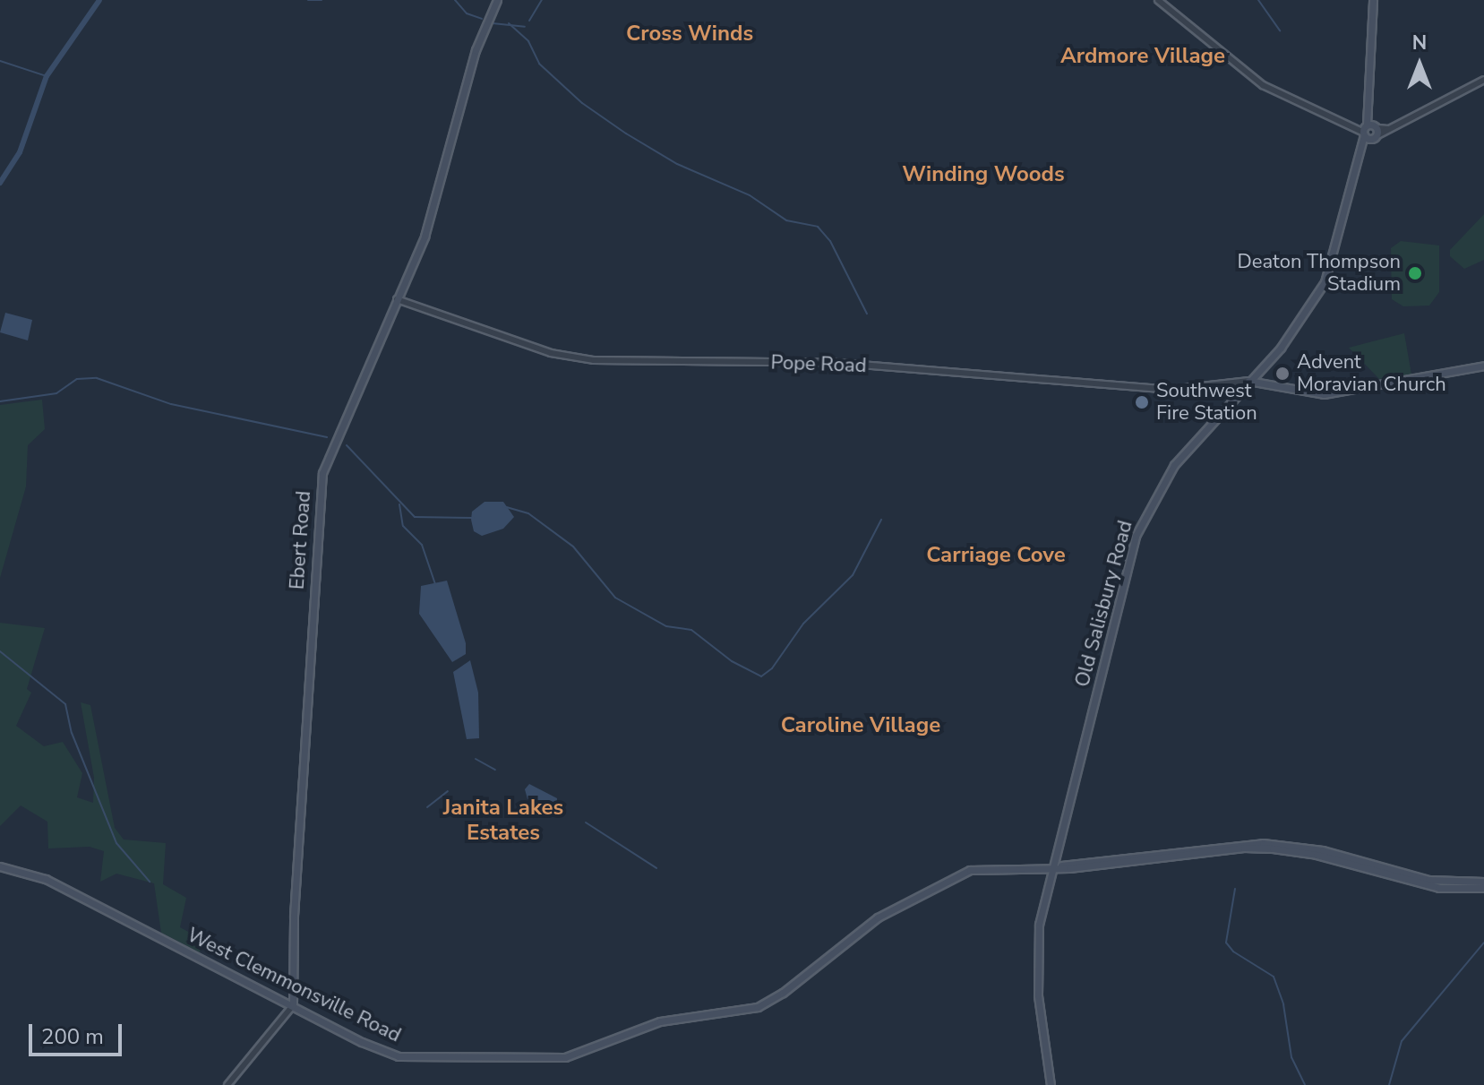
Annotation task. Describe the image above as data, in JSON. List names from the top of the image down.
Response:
{
  "streets": {
    "main road": ["Ebert Road", "Old Salisbury Road", "West Clemmonsville Road"],
    "street": ["Pope Road"]
  },
  "crossings": [
    ["Pope Road", "Ebert Road"],
    ["Pope Road", "Old Salisbury Road"],
    ["Ebert Road", "West Clemmonsville Road"],
    ["Old Salisbury Road", "West Clemmonsville Road"]
  ],
  "districts": [
    "Cross Winds",
    "Ardmore Village",
    "Winding Woods",
    "Carriage Cove",
    "Caroline Village",
    "Janita Lakes Estates"
  ],
  "places": ["Deaton Thompson Stadium", "Advent Moravian Church", "Southwest Fire Station"],
  "scale_bar": "200 m",
  "north": "top"
}
